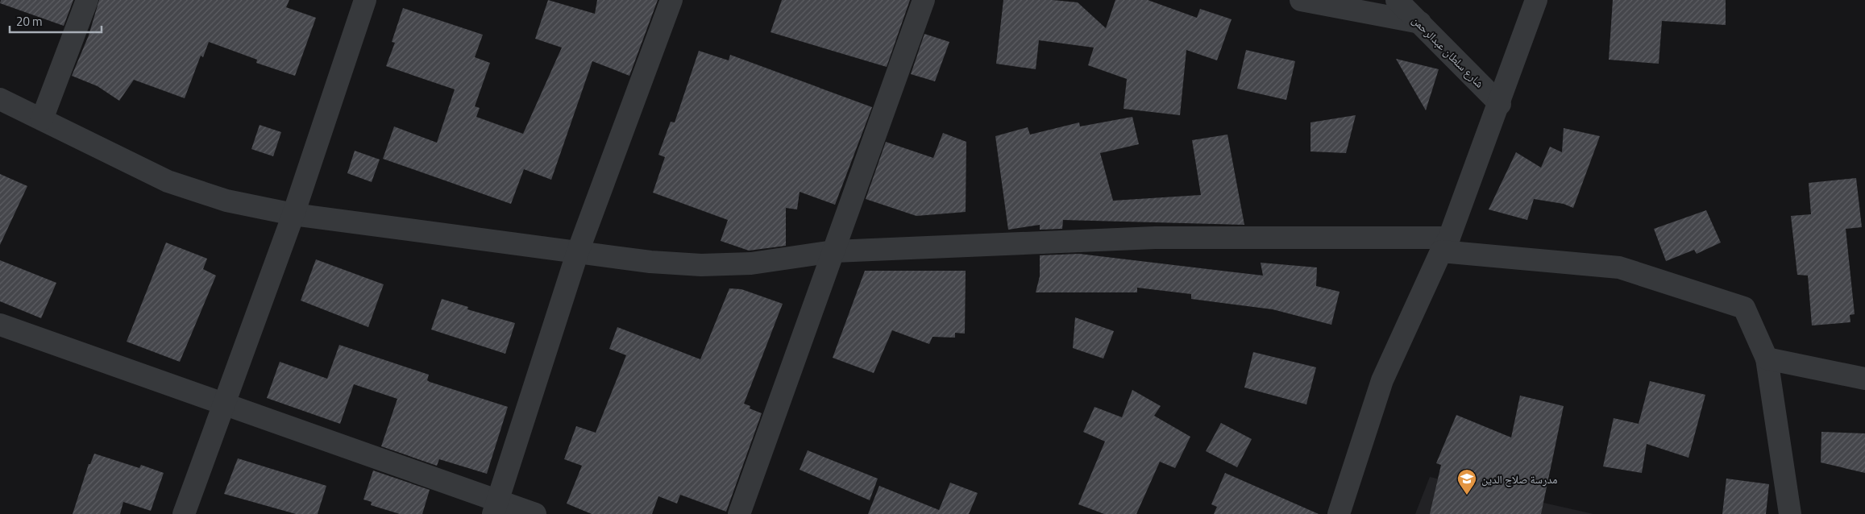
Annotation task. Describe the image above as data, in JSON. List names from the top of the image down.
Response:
{
  "streets": {
    "street": ["شارع سلطان عبدالرحمن"]
  },
  "places": {
    "school or university": ["مدرسة صلاح الدين"]
  },
  "scale_bar": "20 m"
}
